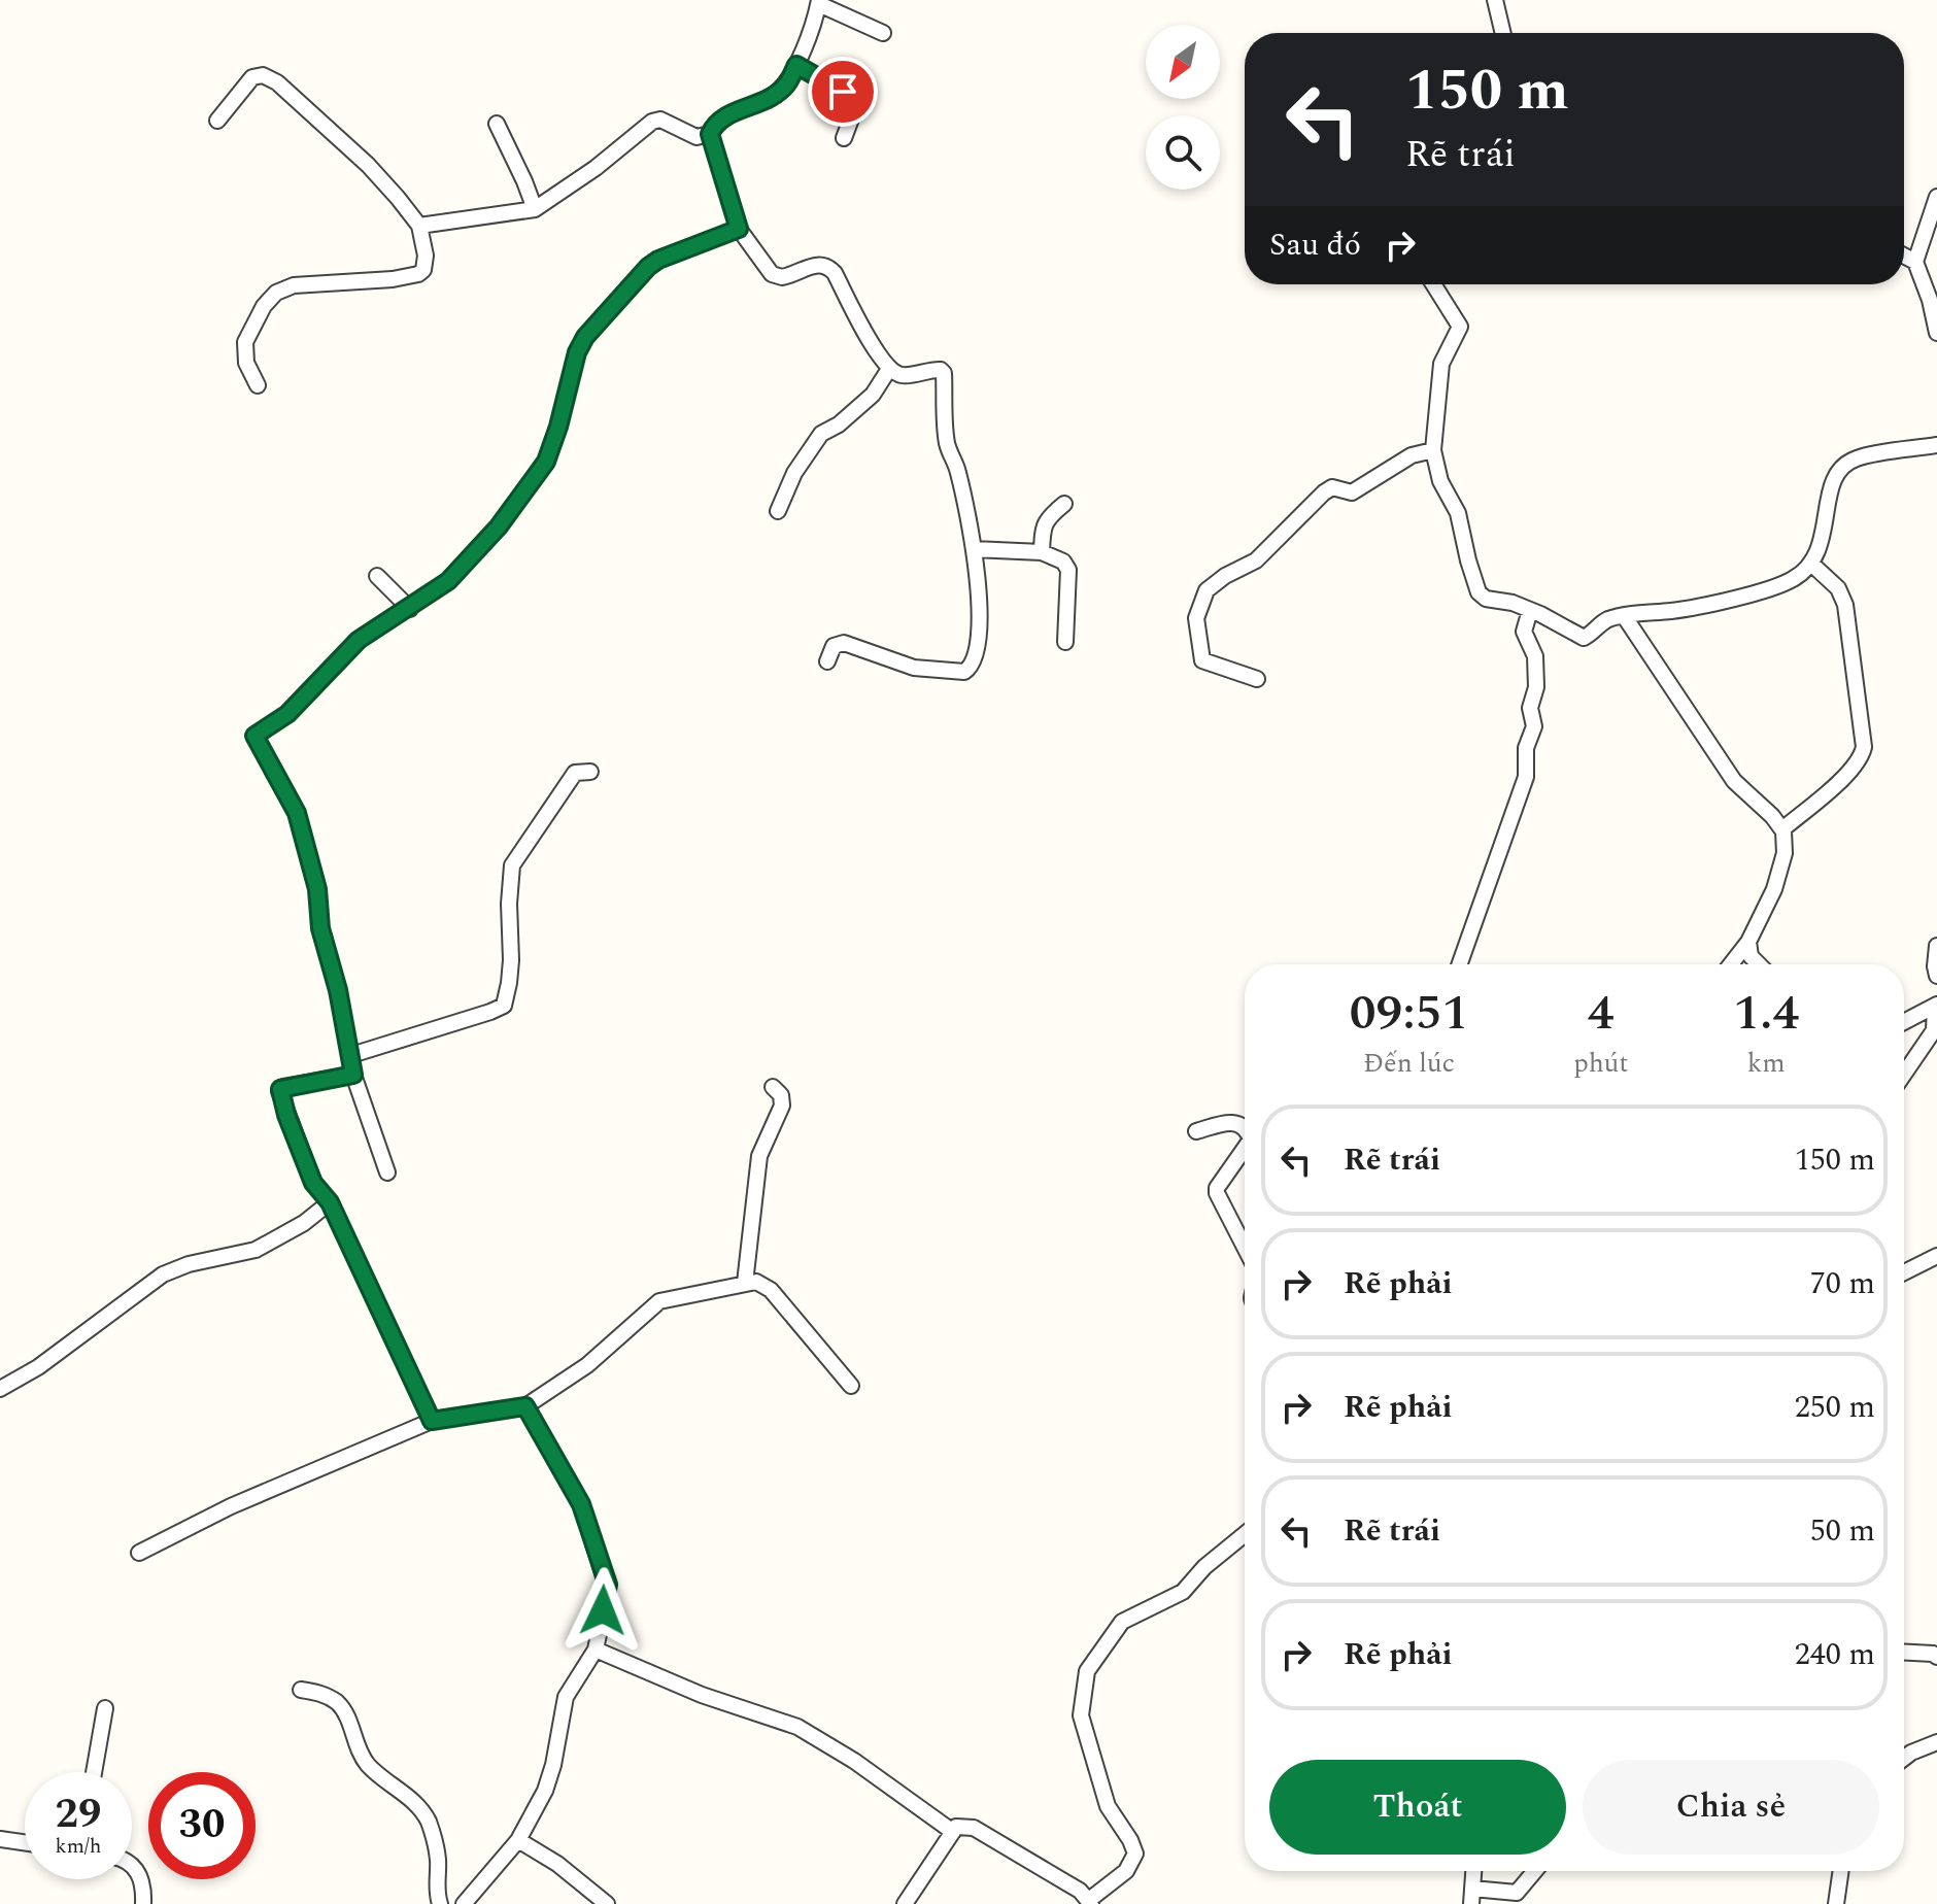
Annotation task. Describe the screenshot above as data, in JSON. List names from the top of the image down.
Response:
{
  "north": "bottom left",
  "page": {
    "turn": ["150 m", "Rẽ trái"],
    "then": "Sau đó",
    "eta": [
      "09:51",
      "Đến lúc",
      "4",
      "phút",
      "1.4",
      "km"
    ],
    "list": [
      {
        "name": "Rẽ trái",
        "value": "150 m"
      },
      {
        "name": "Rẽ phải",
        "value": "70 m"
      },
      {
        "name": "Rẽ phải",
        "value": "250 m"
      },
      {
        "name": "Rẽ trái",
        "value": "50 m"
      },
      {
        "name": "Rẽ phải",
        "value": "240 m"
      }
    ],
    "buttons": ["Thoát", "Chia sẻ"],
    "speed": "29 km/h",
    "limit": "30"
  }
}
